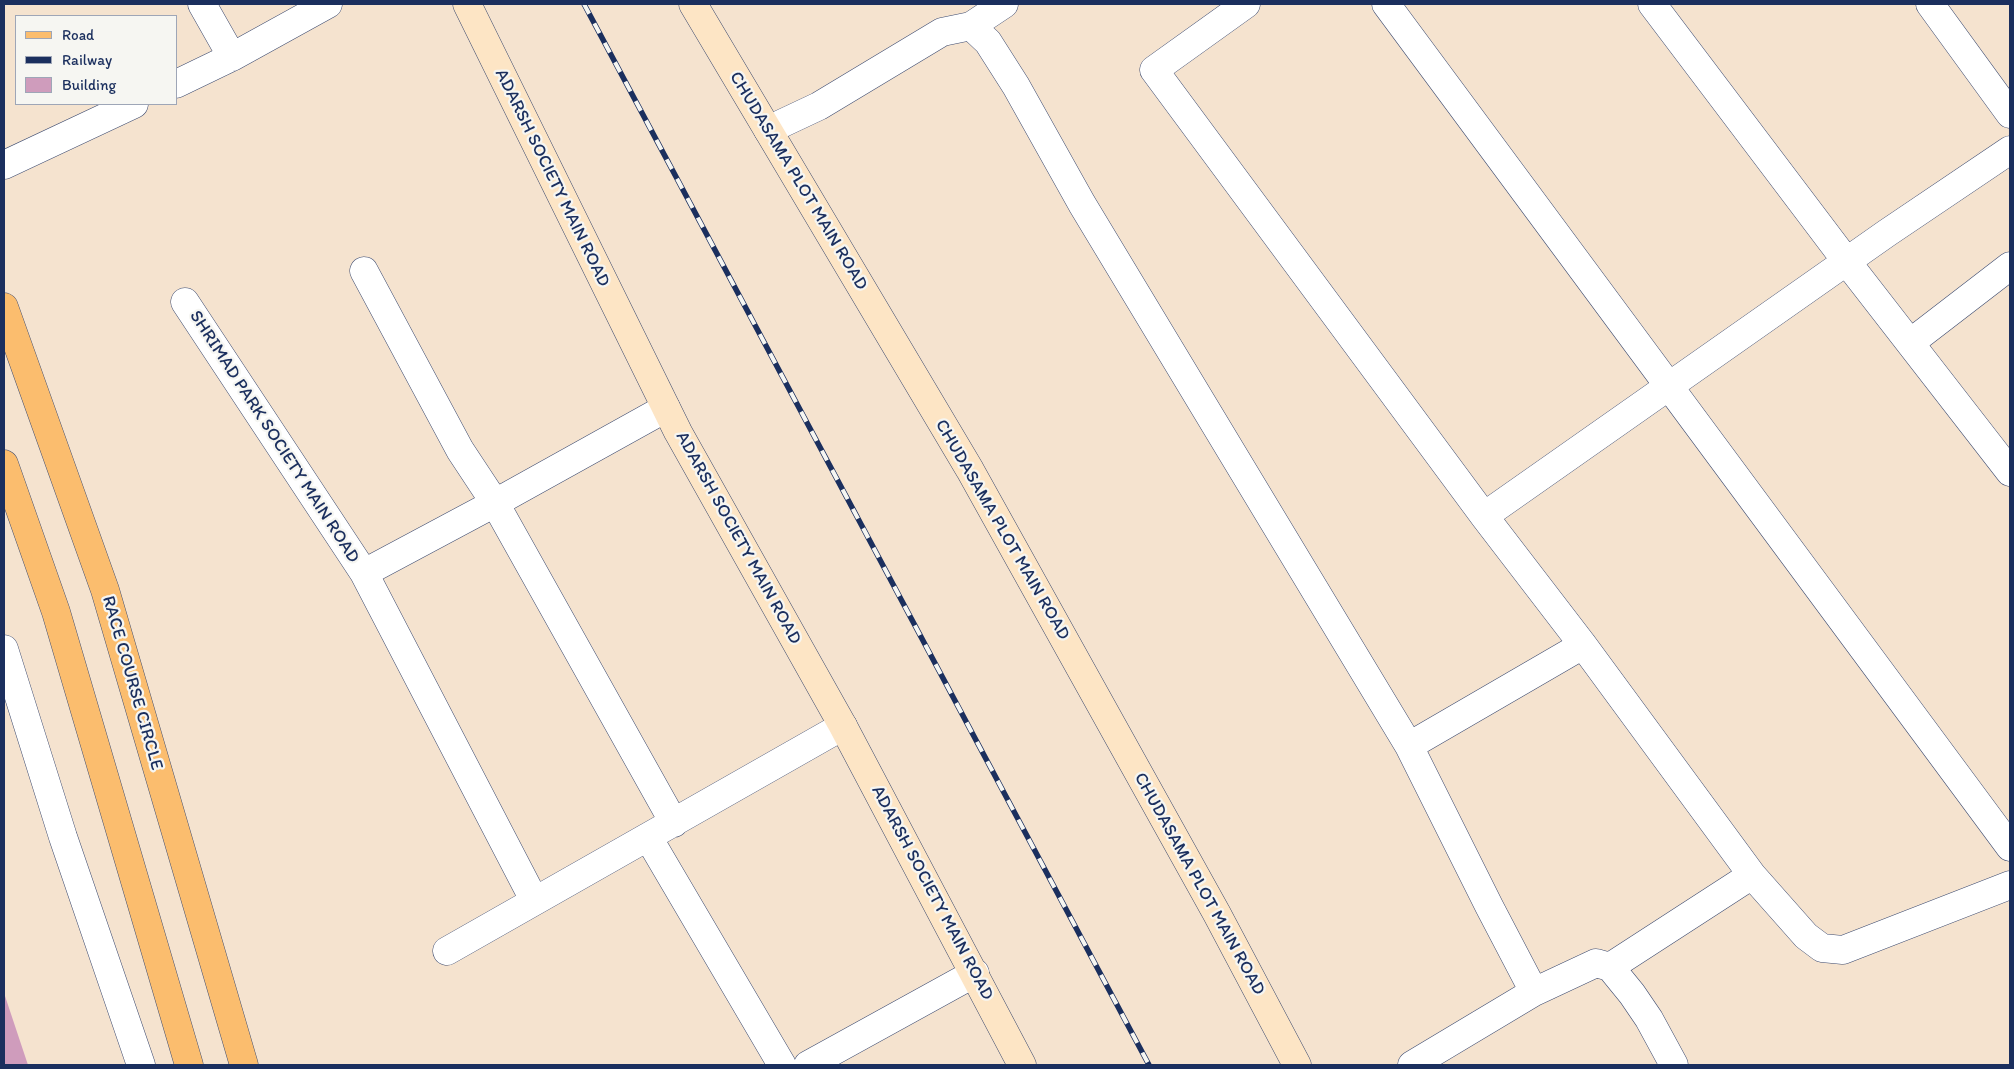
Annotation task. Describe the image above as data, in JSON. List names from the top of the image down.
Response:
{
  "streets": {
    "main road": ["RACE COURSE CIRCLE"],
    "street": ["ADARSH SOCIETY MAIN ROAD", "CHUDASAMA PLOT MAIN ROAD", "SHRIMAD PARK SOCIETY MAIN ROAD"]
  },
  "crossings": [
    ["ADARSH SOCIETY MAIN ROAD", "SHRIMAD PARK SOCIETY MAIN ROAD"]
  ],
  "legend": ["Road", "Railway", "Building"]
}
